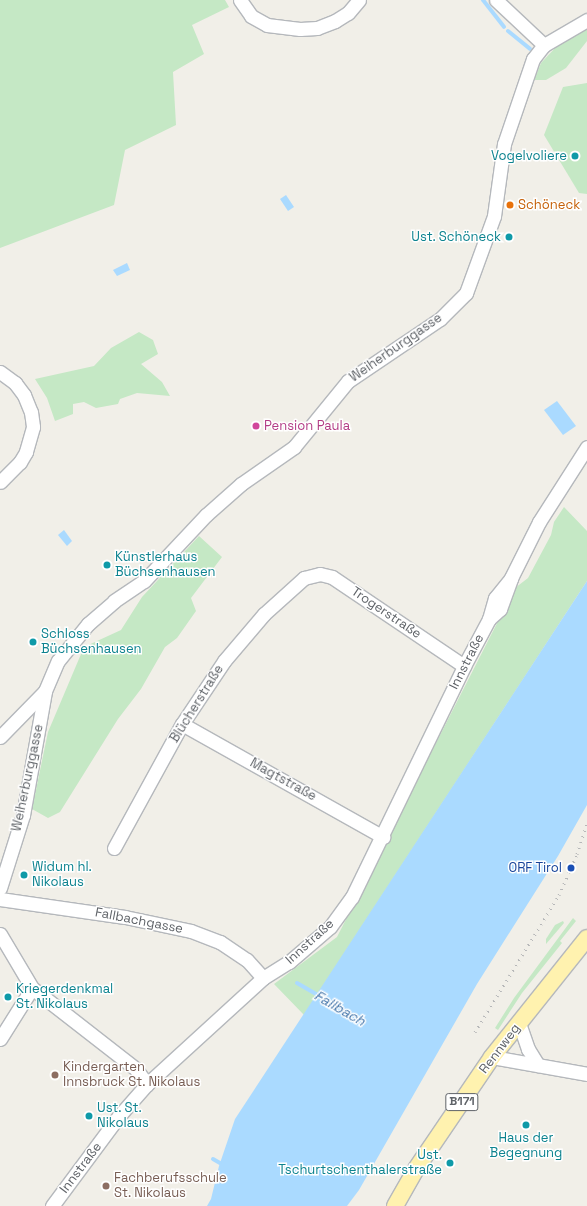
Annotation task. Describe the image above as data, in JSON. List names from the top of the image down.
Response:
{
  "streets": {
    "main road": ["Rennweg", "B171"],
    "street": [
      "Weiherburggasse",
      "Trogerstraße",
      "Innstraße",
      "Blücherstraße",
      "Magtstraße",
      "Fallbachgasse"
    ]
  },
  "crossings": [
    ["Trogerstraße", "Innstraße"],
    ["Trogerstraße", "Blücherstraße"],
    ["Innstraße", "Magtstraße"],
    ["Innstraße", "Fallbachgasse"],
    ["Blücherstraße", "Magtstraße"]
  ],
  "water": ["Fallbach"],
  "places": [
    "Vogelvoliere",
    "Schöneck",
    "Ust. Schöneck",
    "Pension Paula",
    "Künstlerhaus Büchsenhausen",
    "Schloss Büchsenhausen",
    "ORF Tirol",
    "Widum hl. Nikolaus",
    "Kriegerdenkmal St. Nikolaus",
    "Kindergarten Innsbruck St. Nikolaus",
    "Ust. St. Nikolaus",
    "Haus der Begegnung",
    "Ust. Tschurtschenthalerstraße",
    "Fachberufsschule St. Nikolaus"
  ]
}
